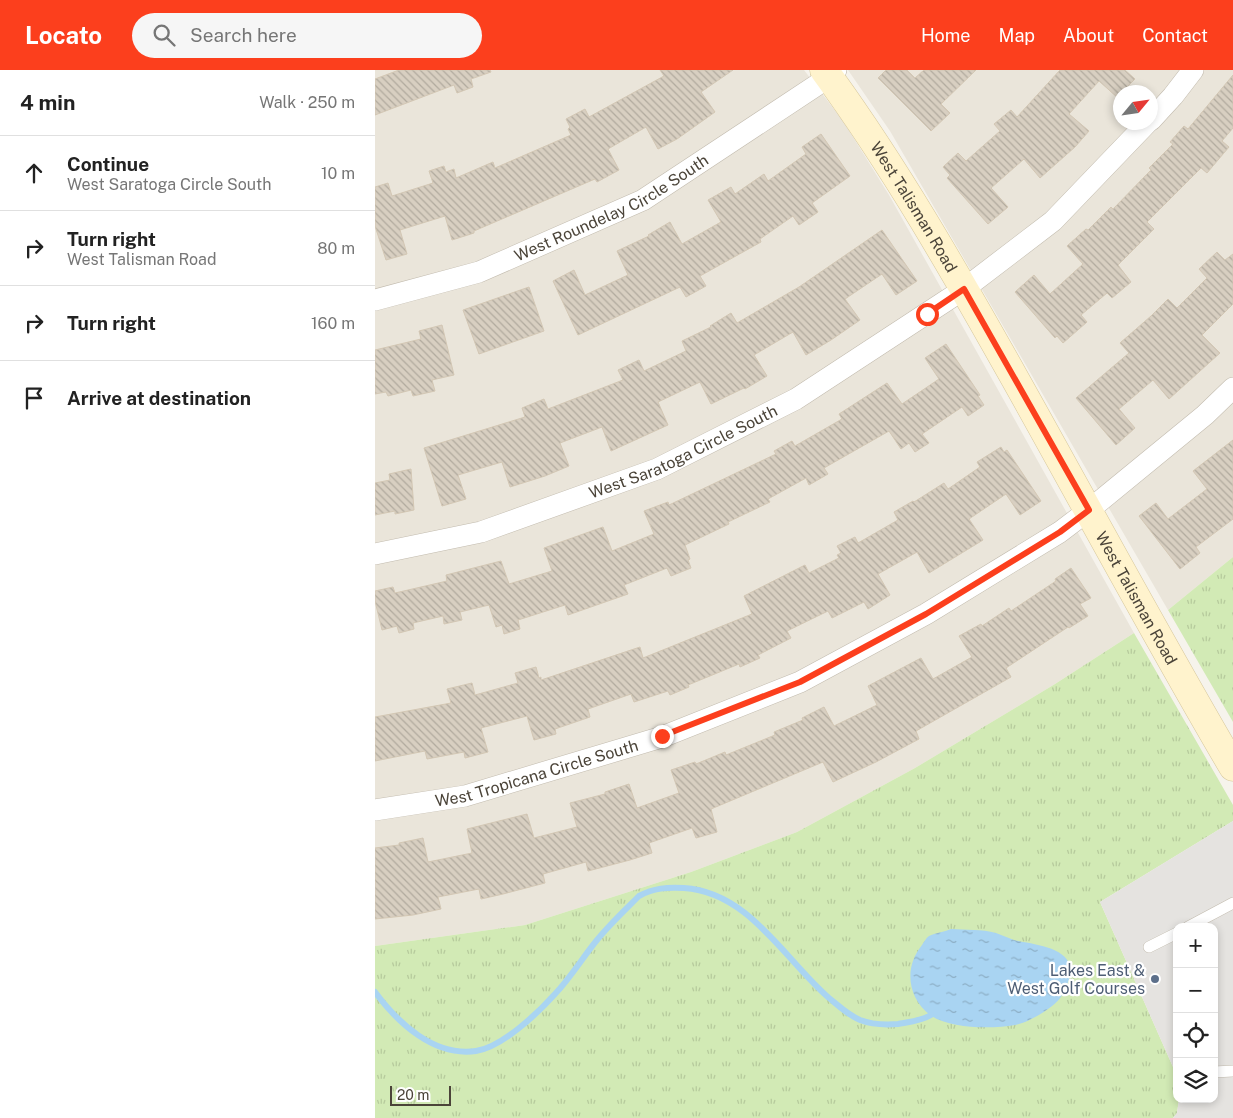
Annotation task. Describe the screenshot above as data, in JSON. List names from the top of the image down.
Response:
{
  "streets": {
    "street": [
      "West Roundelay Circle South",
      "West Talisman Road",
      "West Saratoga Circle South",
      "West Tropicana Circle South"
    ]
  },
  "crossings": [
    ["West Roundelay Circle South", "West Talisman Road"],
    ["West Talisman Road", "West Saratoga Circle South"],
    ["West Talisman Road", "West Tropicana Circle South"]
  ],
  "places": ["Lakes East & West Golf Courses"],
  "scale_bar": "20 m",
  "north": "top right",
  "page": {
    "header": "Locato",
    "search": "Search here",
    "nav": [
      "Home",
      "Map",
      "About",
      "Contact"
    ],
    "heading": ["4 min", "Walk · 250 m"],
    "list": [
      ["Continue", "West Saratoga Circle South", "10 m"],
      ["Turn right", "West Talisman Road", "80 m"],
      ["Turn right", "160 m"],
      "Arrive at destination"
    ],
    "map_buttons": ["+", "−"],
    "scale": "20 m"
  }
}
